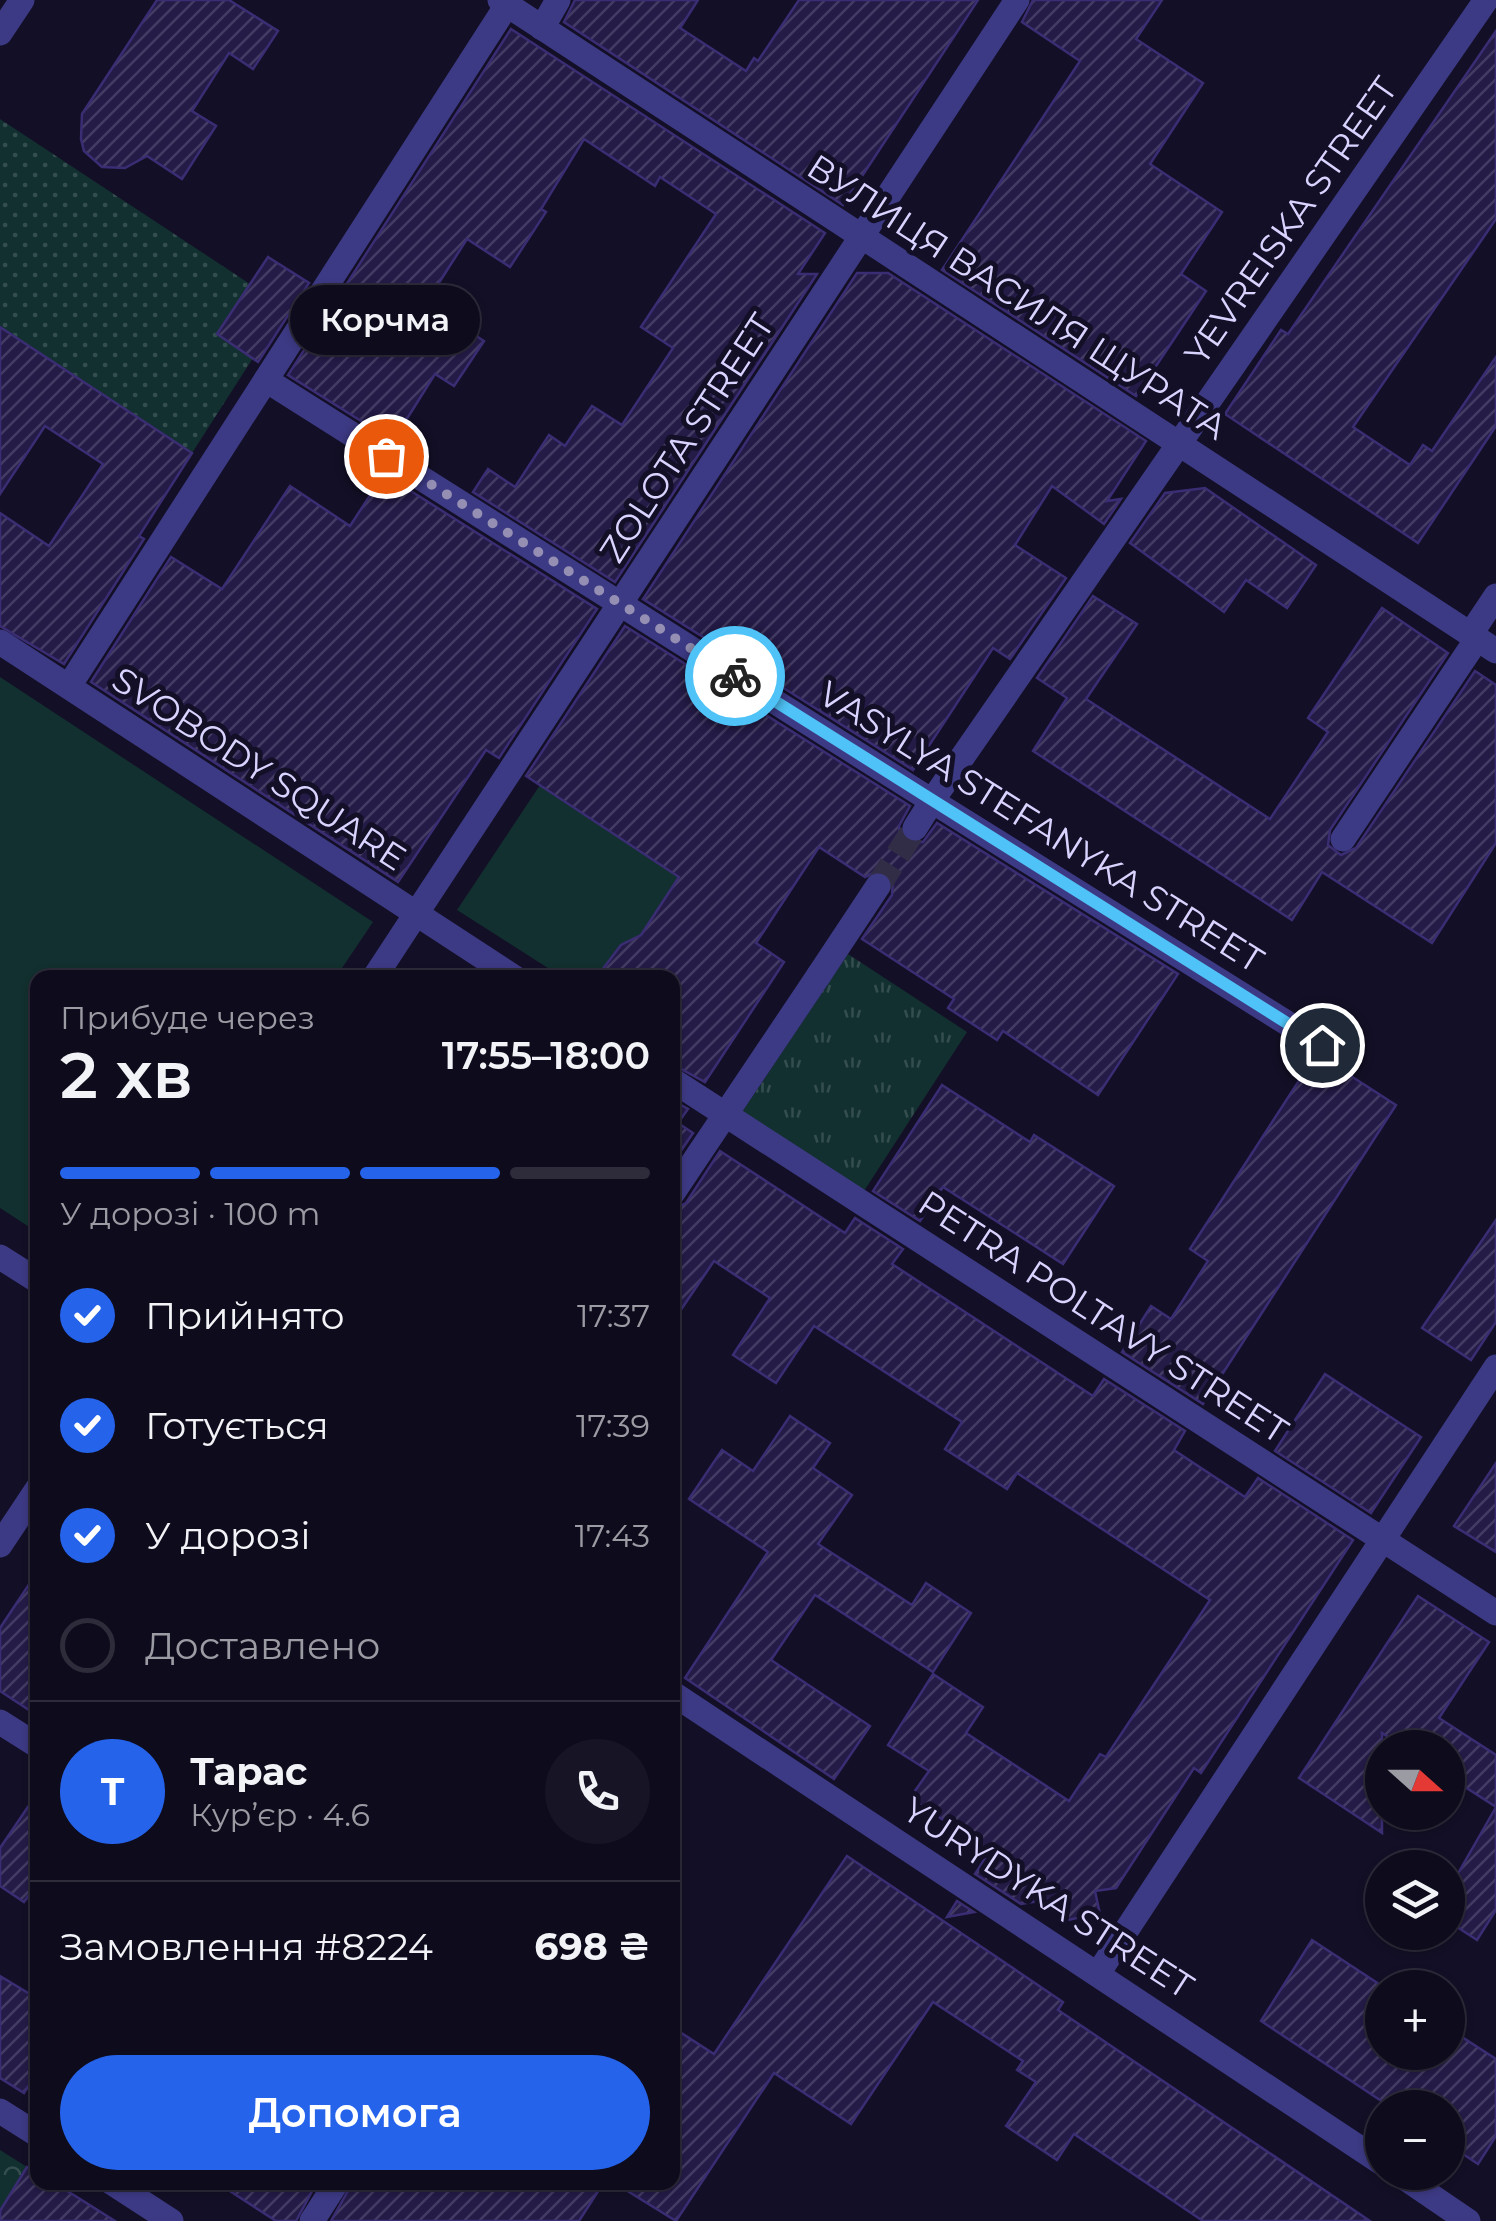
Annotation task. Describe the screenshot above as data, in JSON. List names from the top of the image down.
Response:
{
  "streets": {
    "street": [
      "YEVREISKA STREET",
      "ВУЛИЦЯ ВАСИЛЯ ЩУРАТА",
      "ZOLOTA STREET",
      "SVOBODY SQUARE",
      "VASYLYA STEFANYKA STREET",
      "PETRA POLTAVY STREET",
      "YURYDYKA STREET"
    ]
  },
  "crossings": [
    ["YEVREISKA STREET", "ВУЛИЦЯ ВАСИЛЯ ЩУРАТА"],
    ["YEVREISKA STREET", "VASYLYA STEFANYKA STREET"],
    ["ВУЛИЦЯ ВАСИЛЯ ЩУРАТА", "ZOLOTA STREET"],
    ["ZOLOTA STREET", "SVOBODY SQUARE"],
    ["ZOLOTA STREET", "VASYLYA STEFANYKA STREET"]
  ],
  "places": ["Корчма"],
  "north": "right",
  "page": {
    "bubble": "Корчма",
    "heading": ["2 хв", "Прибуде через", "17:55–18:00"],
    "panel": [
      "Тарас",
      "Кур’єр · 4.6",
      "Замовлення #8224",
      "698 ₴"
    ],
    "bar": "У дорозі · 100 m",
    "list": [
      ["Прийнято", "17:37"],
      ["Готується", "17:39"],
      ["У дорозі", "17:43"],
      "Доставлено"
    ],
    "map_buttons": ["+", "−"],
    "round": "Т",
    "buttons": "Допомога"
  }
}
